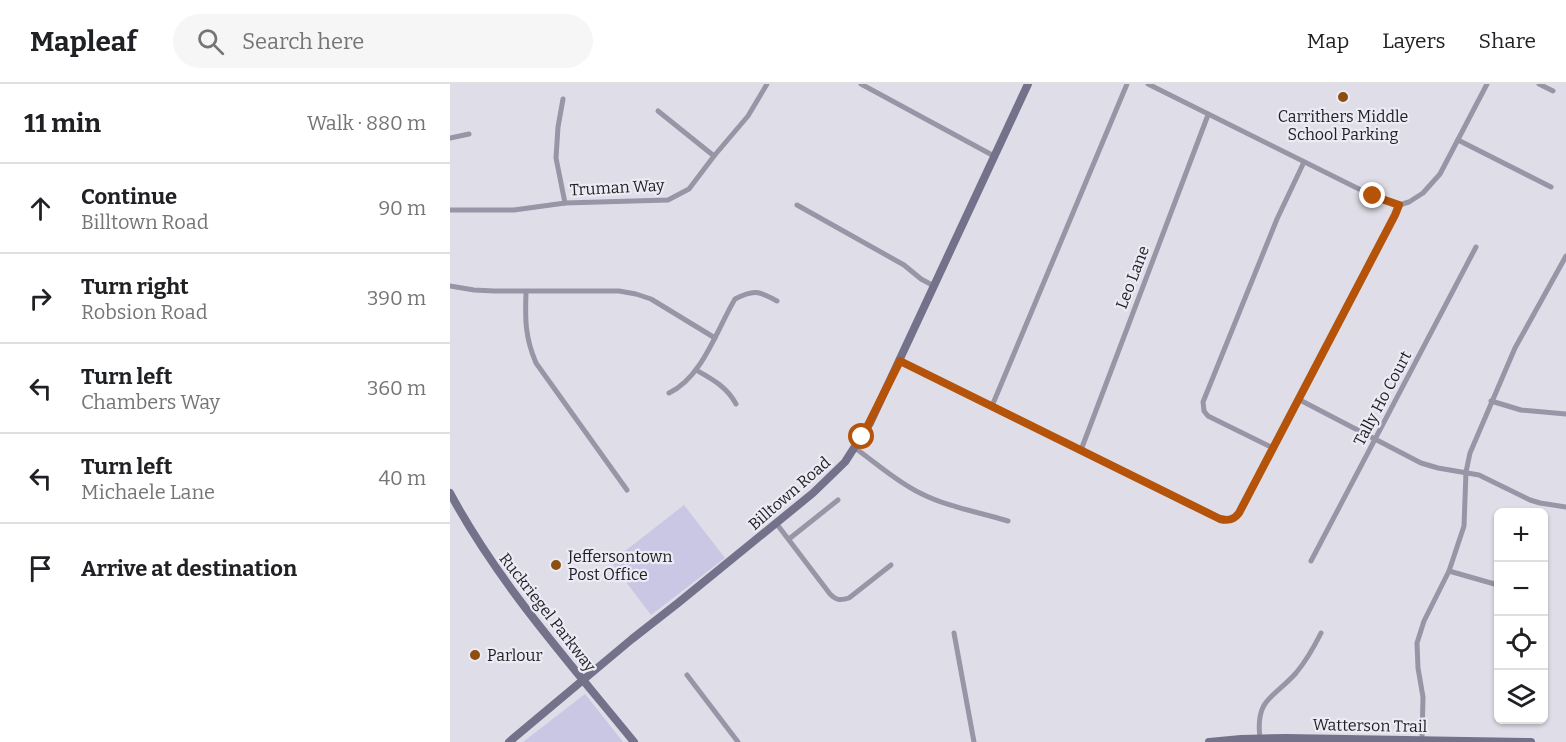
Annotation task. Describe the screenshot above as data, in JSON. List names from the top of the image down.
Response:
{
  "streets": {
    "main road": ["Billtown Road", "Ruckriegel Parkway", "Watterson Trail"],
    "street": ["Truman Way", "Leo Lane", "Tally Ho Court"]
  },
  "crossings": [
    ["Billtown Road", "Ruckriegel Parkway"]
  ],
  "places": ["Carrithers Middle School Parking", "Jeffersontown Post Office", "Parlour"],
  "page": {
    "header": "Mapleaf",
    "search": "Search here",
    "nav": ["Map", "Layers", "Share"],
    "heading": ["11 min", "Walk · 880 m"],
    "list": [
      ["Continue", "Billtown Road", "90 m"],
      ["Turn right", "Robsion Road", "390 m"],
      ["Turn left", "Chambers Way", "360 m"],
      ["Turn left", "Michaele Lane", "40 m"],
      "Arrive at destination"
    ],
    "map_buttons": ["+", "−"]
  }
}
